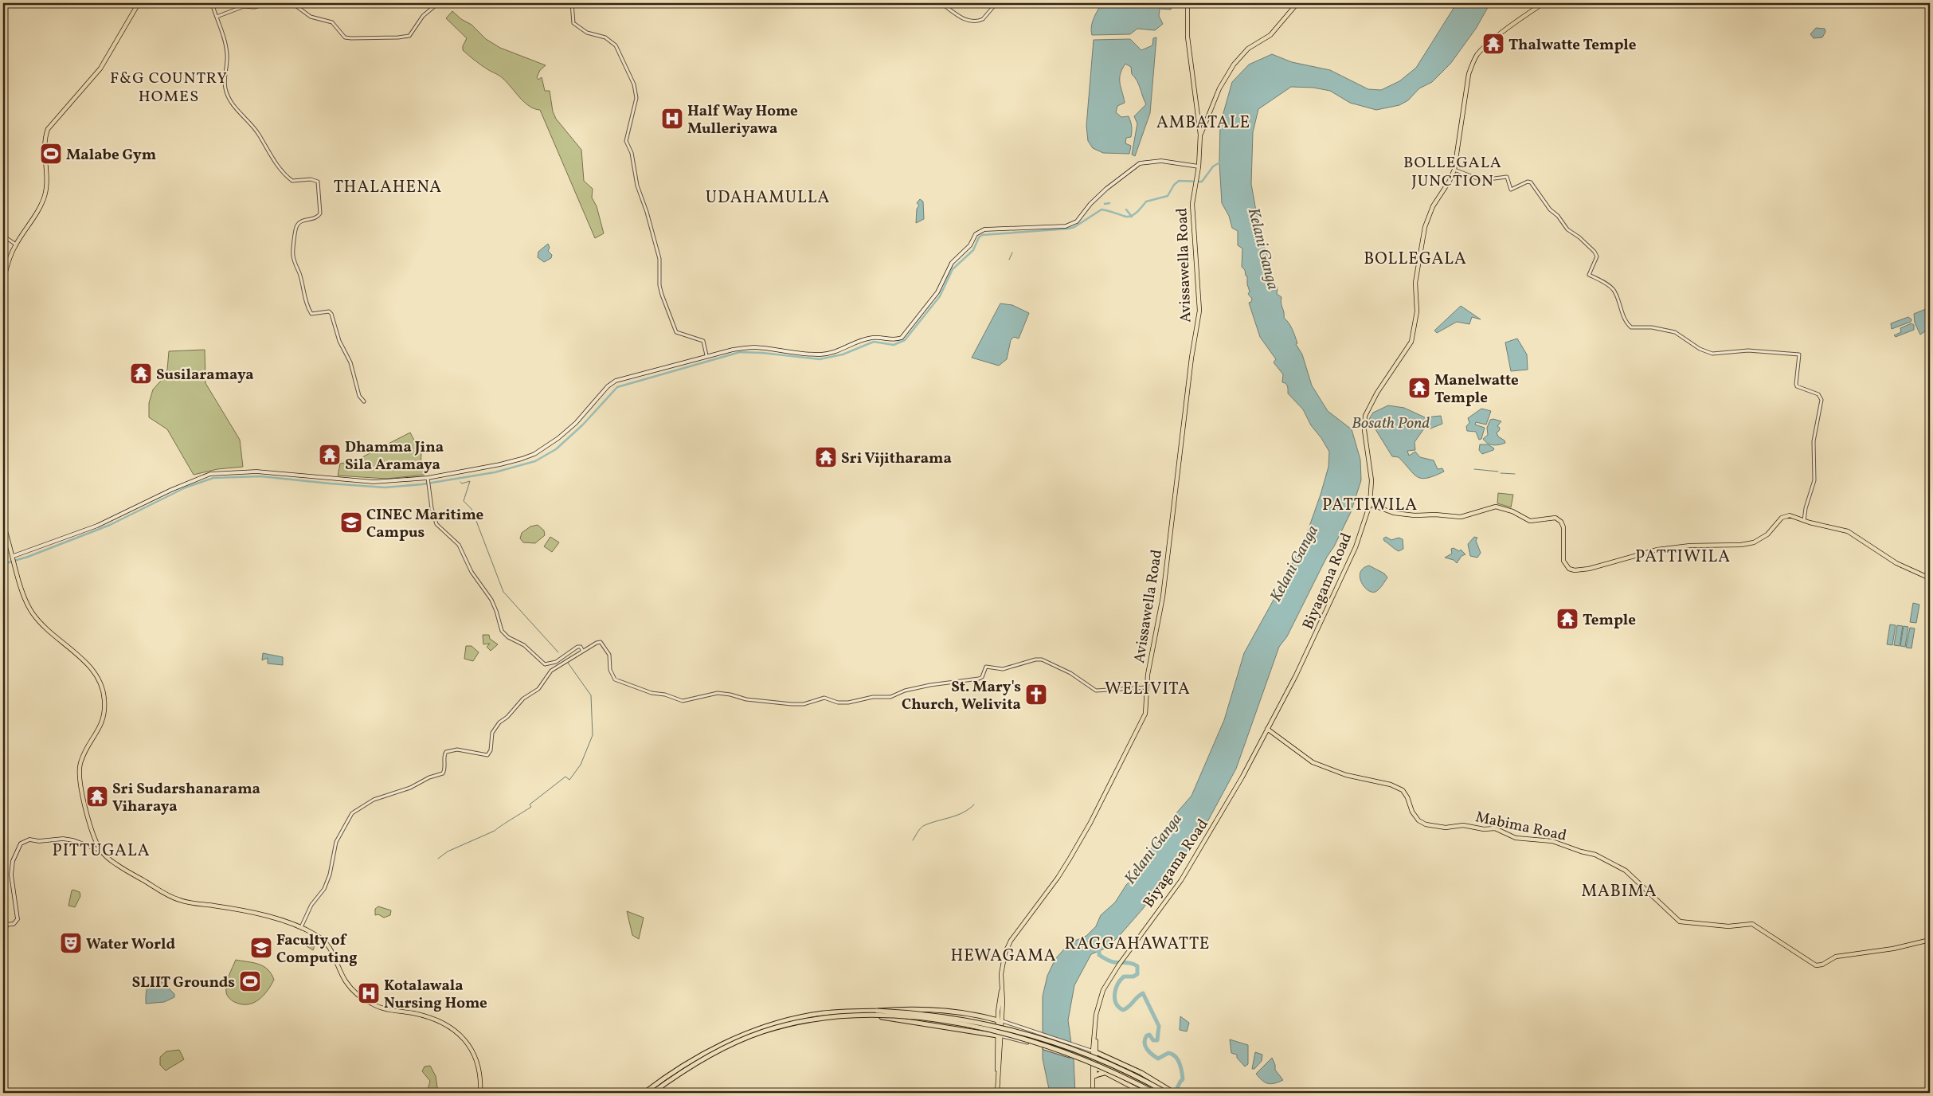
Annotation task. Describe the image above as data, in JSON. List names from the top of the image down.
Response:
{
  "streets": {
    "main road": ["Avissawella Road", "Biyagama Road", "Mabima Road"]
  },
  "crossings": [
    ["Biyagama Road", "Mabima Road"]
  ],
  "districts": [
    "F&G COUNTRY HOMES",
    "AMBATALE",
    "BOLLEGALA JUNCTION",
    "THALAHENA",
    "UDAHAMULLA",
    "BOLLEGALA",
    "PATTIWILA",
    "PATTIWILA",
    "WELIVITA",
    "PITTUGALA",
    "MABIMA",
    "RAGGAHAWATTE",
    "HEWAGAMA"
  ],
  "water": ["Kelani Ganga", "Bosath Pond"],
  "places": {
    "temple": [
      "Thalwatte Temple",
      "Susilaramaya",
      "Manelwatte Temple",
      "Dhamma Jina Sila Aramaya",
      "Sri Vijitharama",
      "Temple",
      "Sri Sudarshanarama Viharaya"
    ],
    "hospital": ["Half Way Home Mulleriyawa", "Kotalawala Nursing Home"],
    "sports": ["Malabe Gym", "SLIIT Grounds"],
    "school or university": ["CINEC Maritime Campus", "Faculty of Computing"],
    "church": ["St. Mary's Church, Welivita"],
    "theatre": ["Water World"]
  }
}
